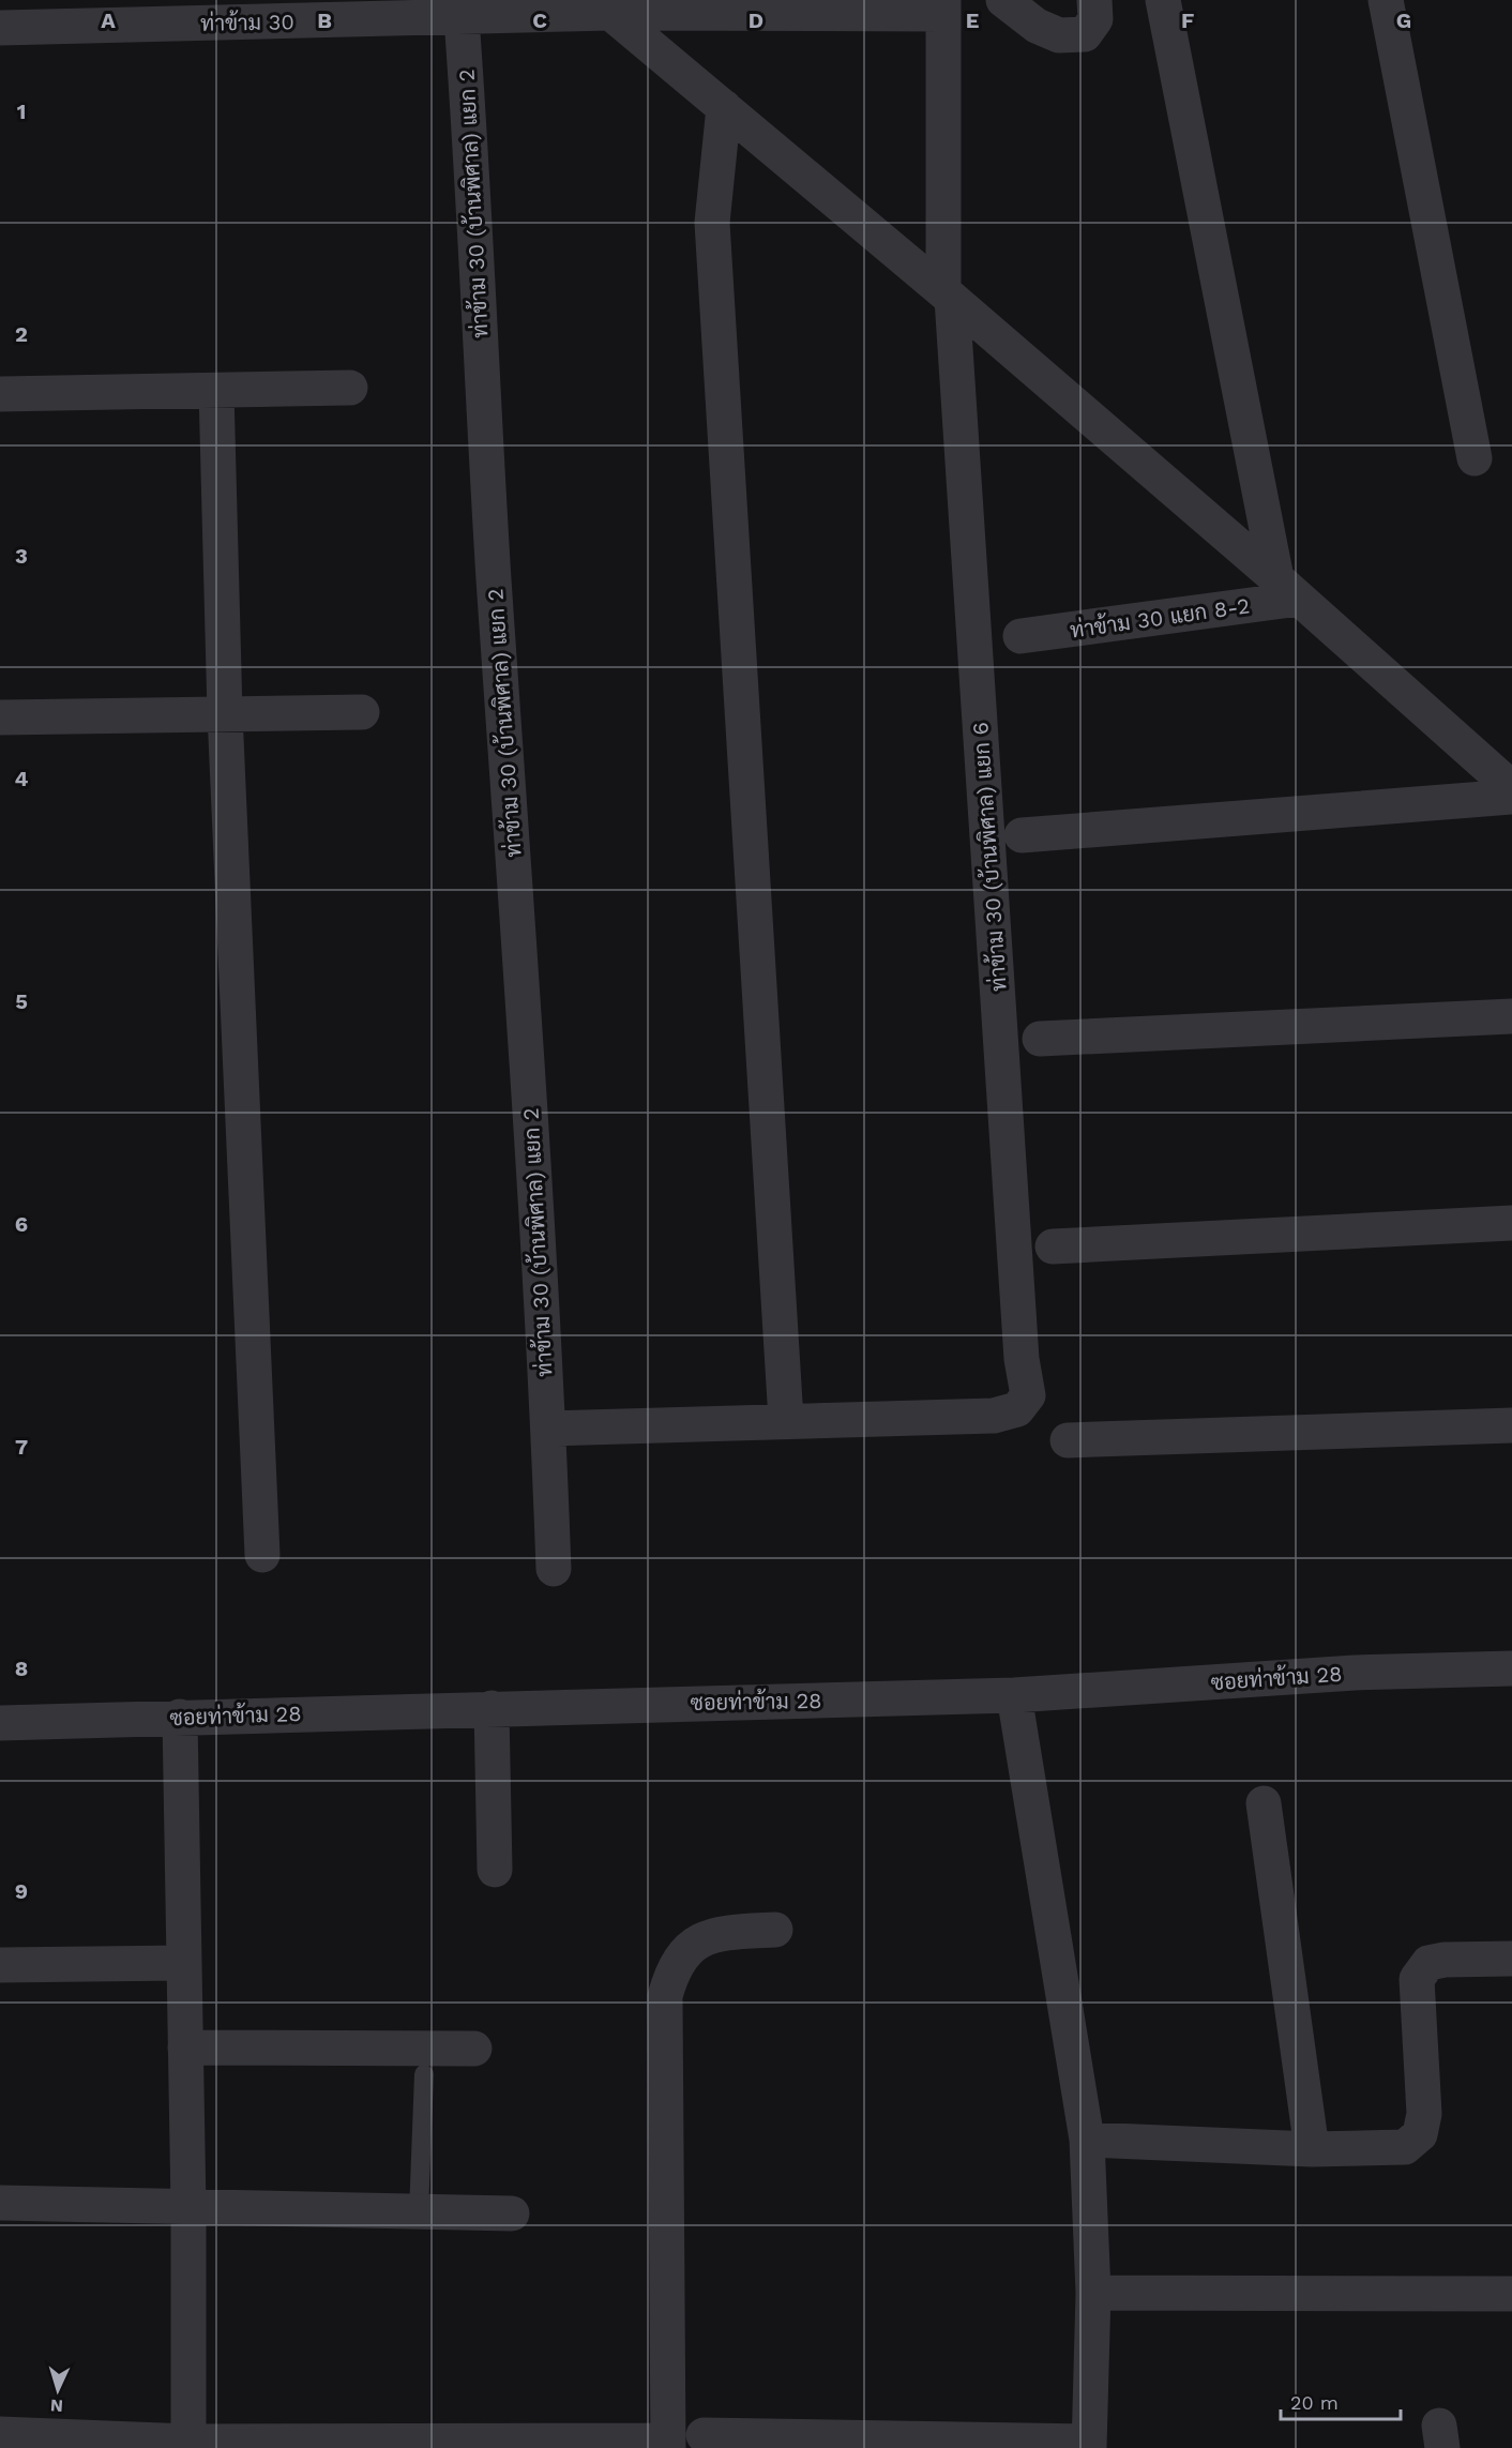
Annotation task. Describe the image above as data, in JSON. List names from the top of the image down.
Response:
{
  "streets": {
    "street": [
      "ท่าข้าม 30",
      "ท่าข้าม 30 (บ้านพิศาล) แยก 2",
      "ท่าข้าม 30 แยก 8-2",
      "ท่าข้าม 30 (บ้านพิศาล) แยก 6",
      "ซอยท่าข้าม 28"
    ]
  },
  "crossings": [
    ["ท่าข้าม 30", "ท่าข้าม 30 (บ้านพิศาล) แยก 2"],
    ["ท่าข้าม 30", "ท่าข้าม 30 (บ้านพิศาล) แยก 6"]
  ],
  "scale_bar": "20 m",
  "north": "bottom",
  "grid": {
    "columns": [
      "A",
      "B",
      "C",
      "D",
      "E",
      "F",
      "G"
    ],
    "rows": [
      "1",
      "2",
      "3",
      "4",
      "5",
      "6",
      "7",
      "8",
      "9"
    ]
  }
}
